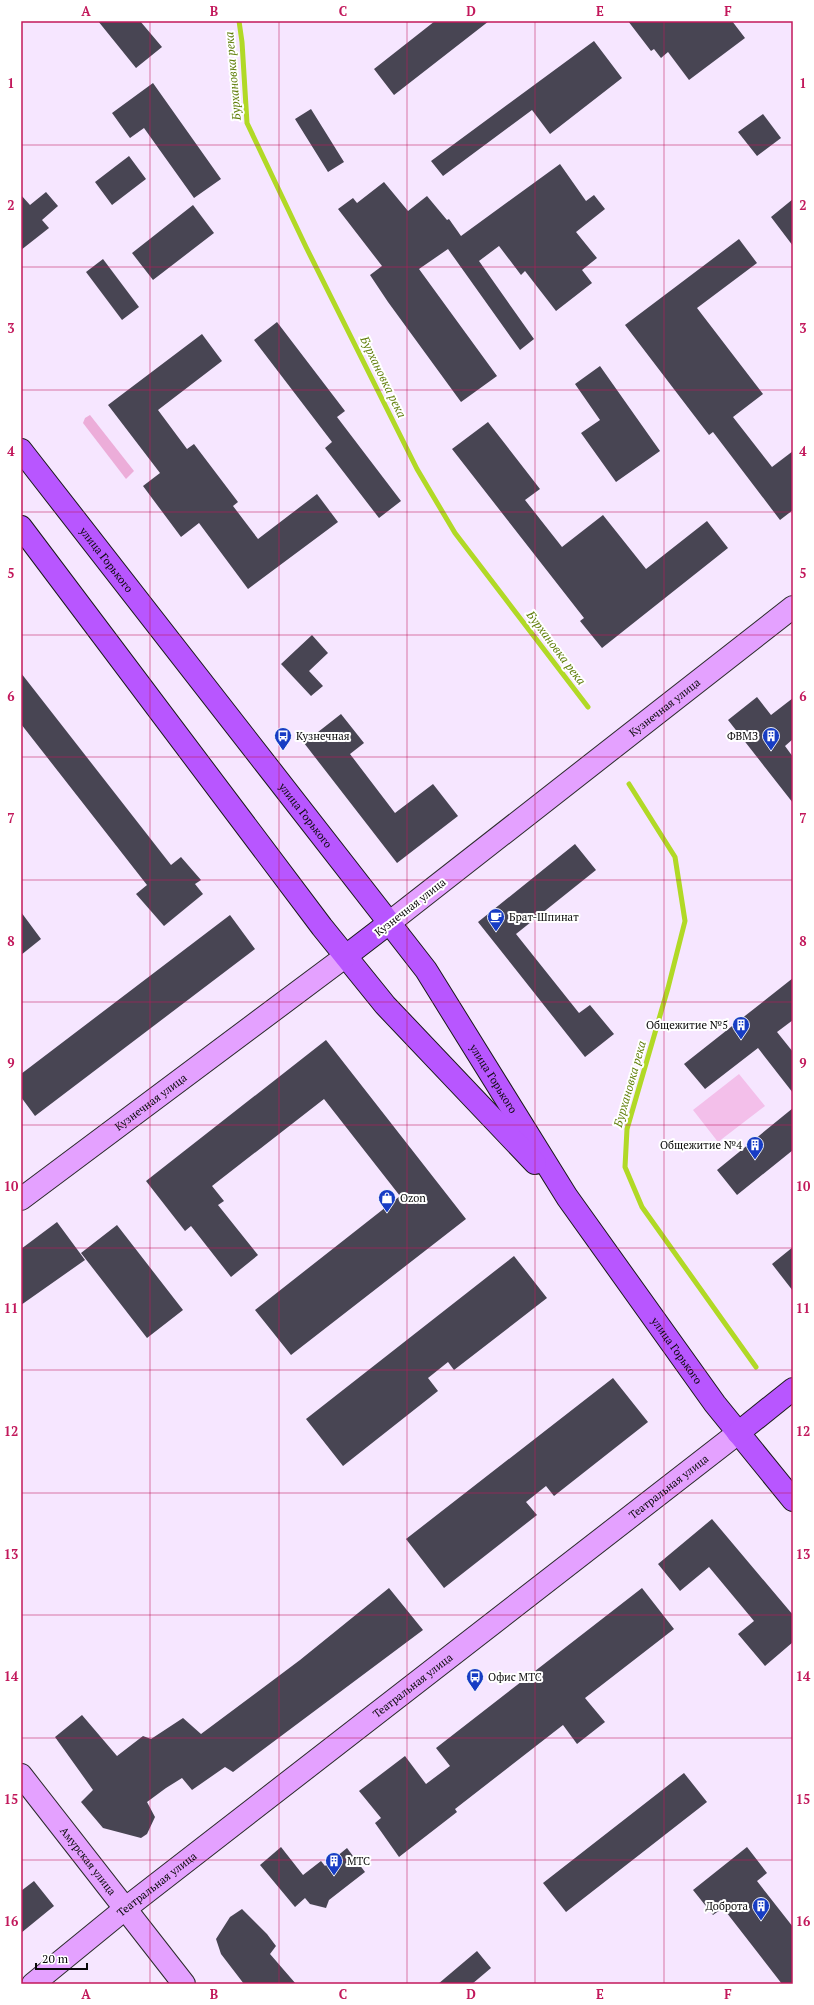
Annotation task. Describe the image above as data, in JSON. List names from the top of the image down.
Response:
{
  "streets": {
    "main road": ["улица Горького", "Кузнечная улица", "Театральная улица"],
    "street": ["Амурская улица"]
  },
  "crossings": [
    ["улица Горького", "Кузнечная улица"],
    ["улица Горького", "Театральная улица"],
    ["Театральная улица", "Амурская улица"]
  ],
  "water": ["Бурхановка река"],
  "places": {
    "bus stop": ["Кузнечная", "Офис МТС"],
    "building": [
      "ФВМЗ",
      "Общежитие №5",
      "Общежитие №4",
      "МТС",
      "Доброта"
    ],
    "cafe": ["Брат-Шпинат"],
    "shop": ["Ozon"]
  },
  "scale_bar": "20 m",
  "grid": {
    "columns": [
      "A",
      "B",
      "C",
      "D",
      "E",
      "F"
    ],
    "rows": [
      "1",
      "2",
      "3",
      "4",
      "5",
      "6",
      "7",
      "8",
      "9",
      "10",
      "11",
      "12",
      "13",
      "14",
      "15",
      "16"
    ]
  }
}
